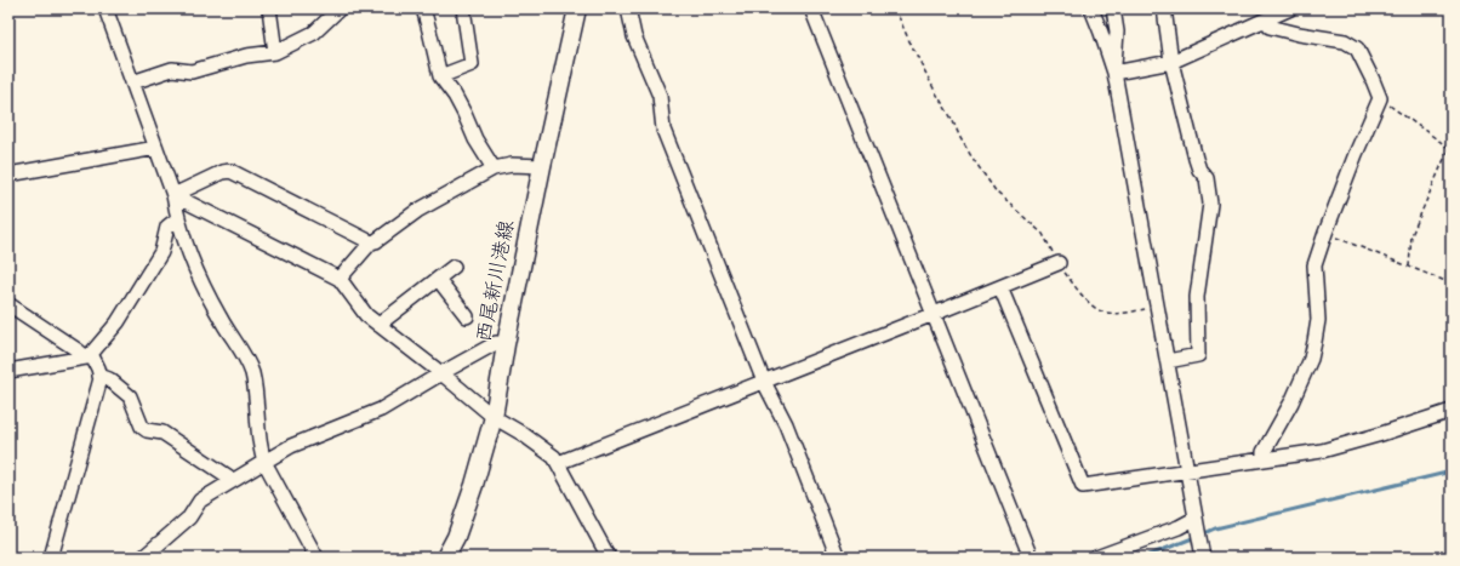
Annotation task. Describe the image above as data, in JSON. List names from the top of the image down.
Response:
{
  "streets": {
    "main road": ["西尾新川港線"]
  }
}
